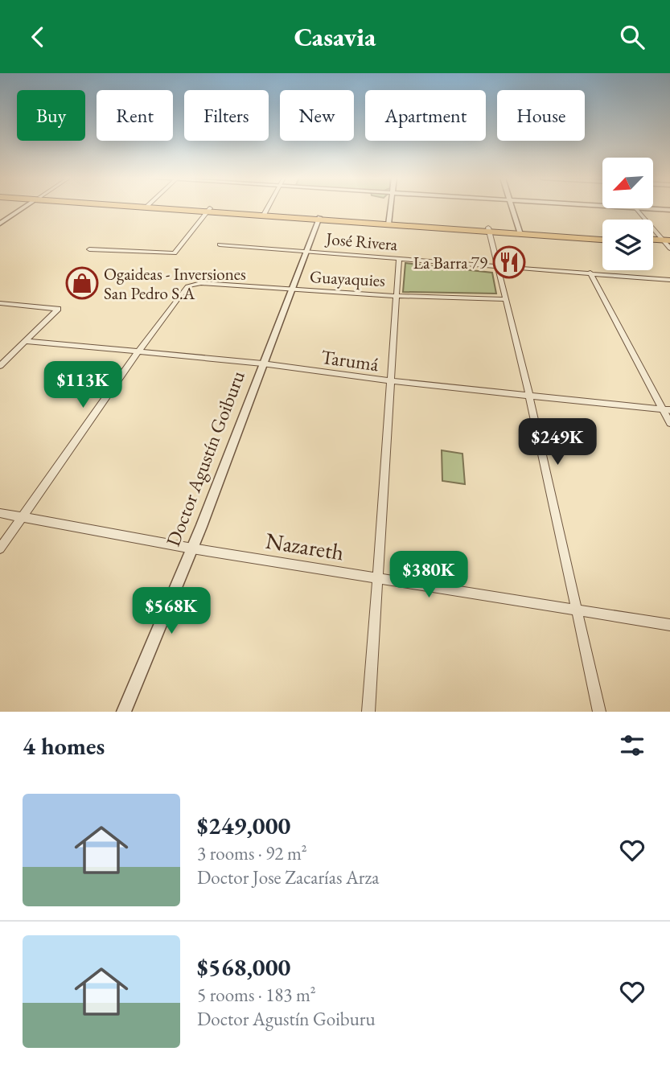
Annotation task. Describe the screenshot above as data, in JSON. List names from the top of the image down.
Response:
{
  "streets": {
    "street": [
      "José Rivera",
      "Guayaquies",
      "Tarumá",
      "Doctor Agustín Goiburu",
      "Nazareth"
    ]
  },
  "crossings": [
    ["José Rivera", "Doctor Agustín Goiburu"],
    ["Guayaquies", "Tarumá"],
    ["Guayaquies", "Doctor Agustín Goiburu"],
    ["Tarumá", "Doctor Agustín Goiburu"],
    ["Doctor Agustín Goiburu", "Nazareth"]
  ],
  "places": {
    "restaurant": ["La Barra 79"],
    "shop": ["Ogaideas - Inversiones San Pedro S.A"]
  },
  "north": "bottom left",
  "page": {
    "header": "Casavia",
    "chip": [
      "Buy",
      "Rent",
      "Filters",
      "New",
      "Apartment",
      "House"
    ],
    "price": [
      "$113K",
      "$249K",
      "$380K",
      "$568K"
    ],
    "heading": "4 homes",
    "list": [
      {
        "name": "$249,000",
        "note": "3 rooms · 92 m² · Doctor Jose Zacarías Arza"
      },
      {
        "name": "$568,000",
        "note": "5 rooms · 183 m² · Doctor Agustín Goiburu"
      }
    ]
  }
}
